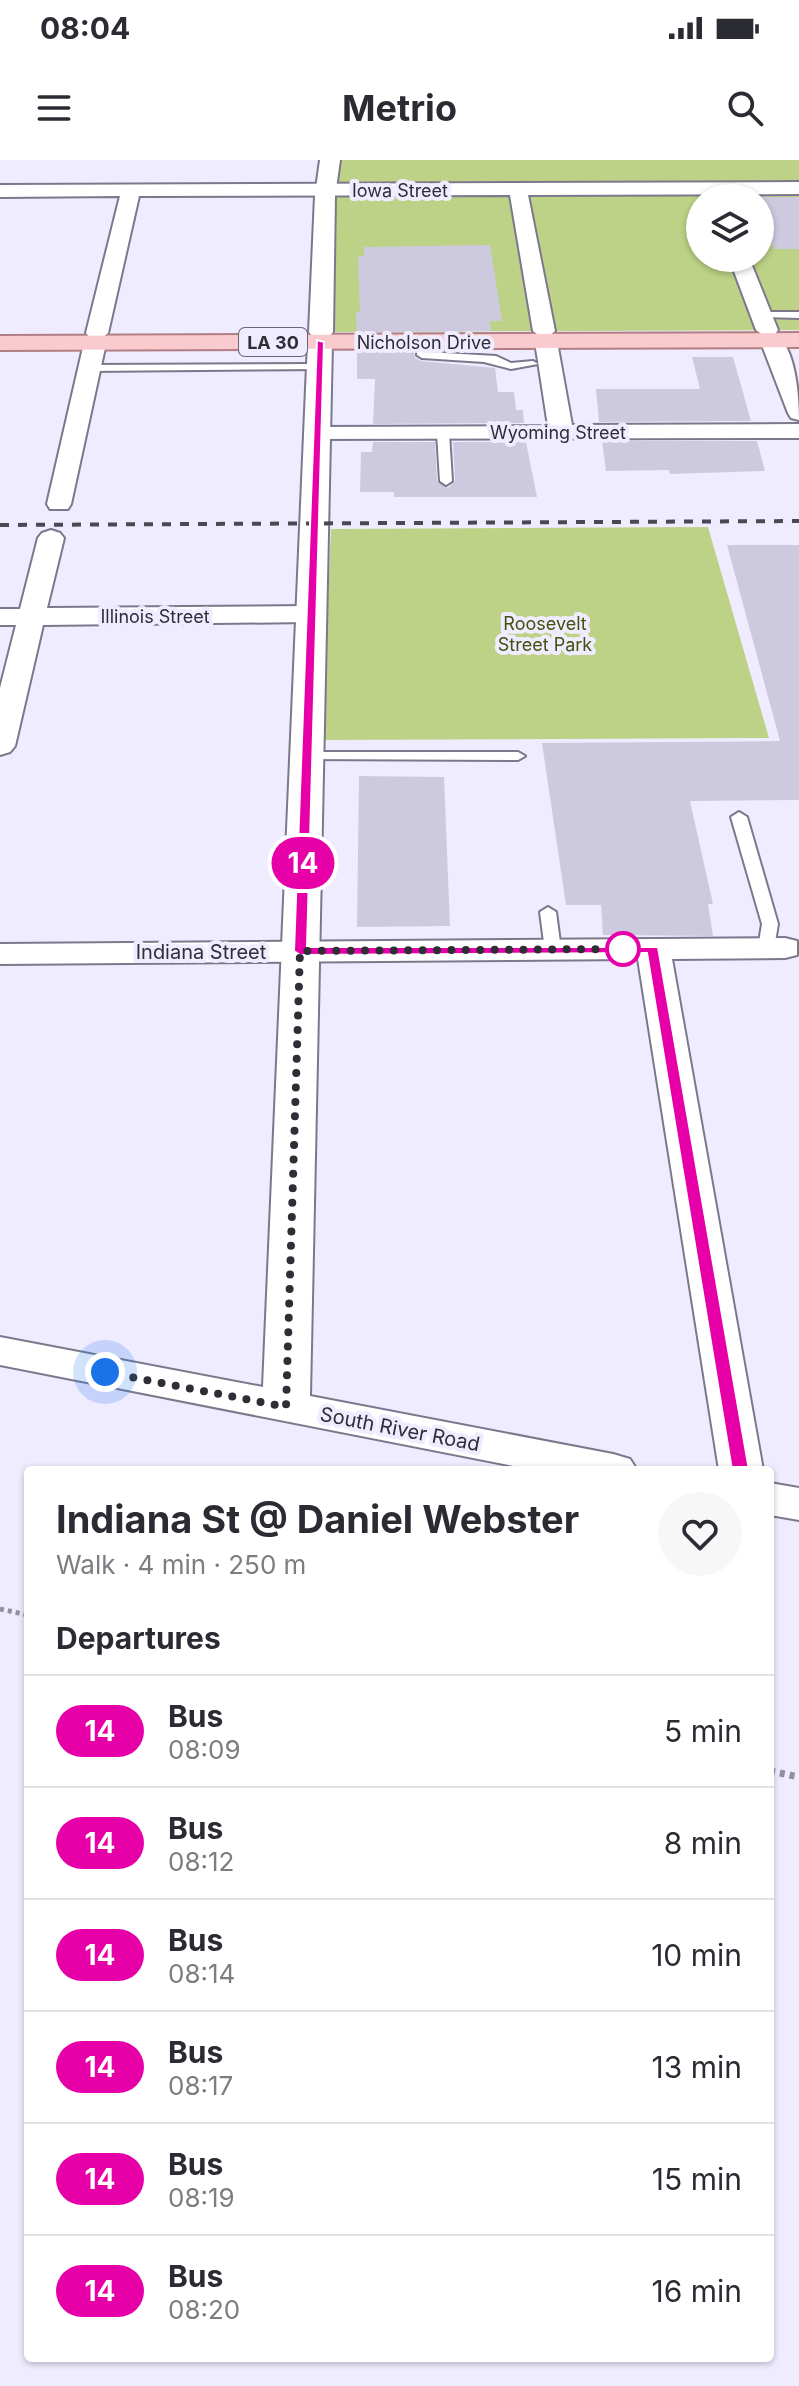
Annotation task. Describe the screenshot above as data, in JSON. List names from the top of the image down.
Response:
{
  "streets": {
    "main road": ["LA 30", "Nicholson Drive", "South River Road"],
    "street": [
      "Iowa Street",
      "Wyoming Street",
      "Illinois Street",
      "Indiana Street"
    ]
  },
  "parks": ["Roosevelt Street Park"],
  "lines": ["bus line 14"],
  "page": {
    "status": "08:04",
    "header": "Metrio",
    "on_map": "14",
    "heading": [
      ["Indiana St @ Daniel Webster", "Walk · 4 min · 250 m"],
      "Departures"
    ],
    "list": [
      {
        "mark": "14",
        "name": "Bus",
        "note": "08:09",
        "value": "5 min"
      },
      {
        "mark": "14",
        "name": "Bus",
        "note": "08:12",
        "value": "8 min"
      },
      {
        "mark": "14",
        "name": "Bus",
        "note": "08:14",
        "value": "10 min"
      },
      {
        "mark": "14",
        "name": "Bus",
        "note": "08:17",
        "value": "13 min"
      },
      {
        "mark": "14",
        "name": "Bus",
        "note": "08:19",
        "value": "15 min"
      },
      {
        "mark": "14",
        "name": "Bus",
        "note": "08:20",
        "value": "16 min"
      }
    ]
  }
}
